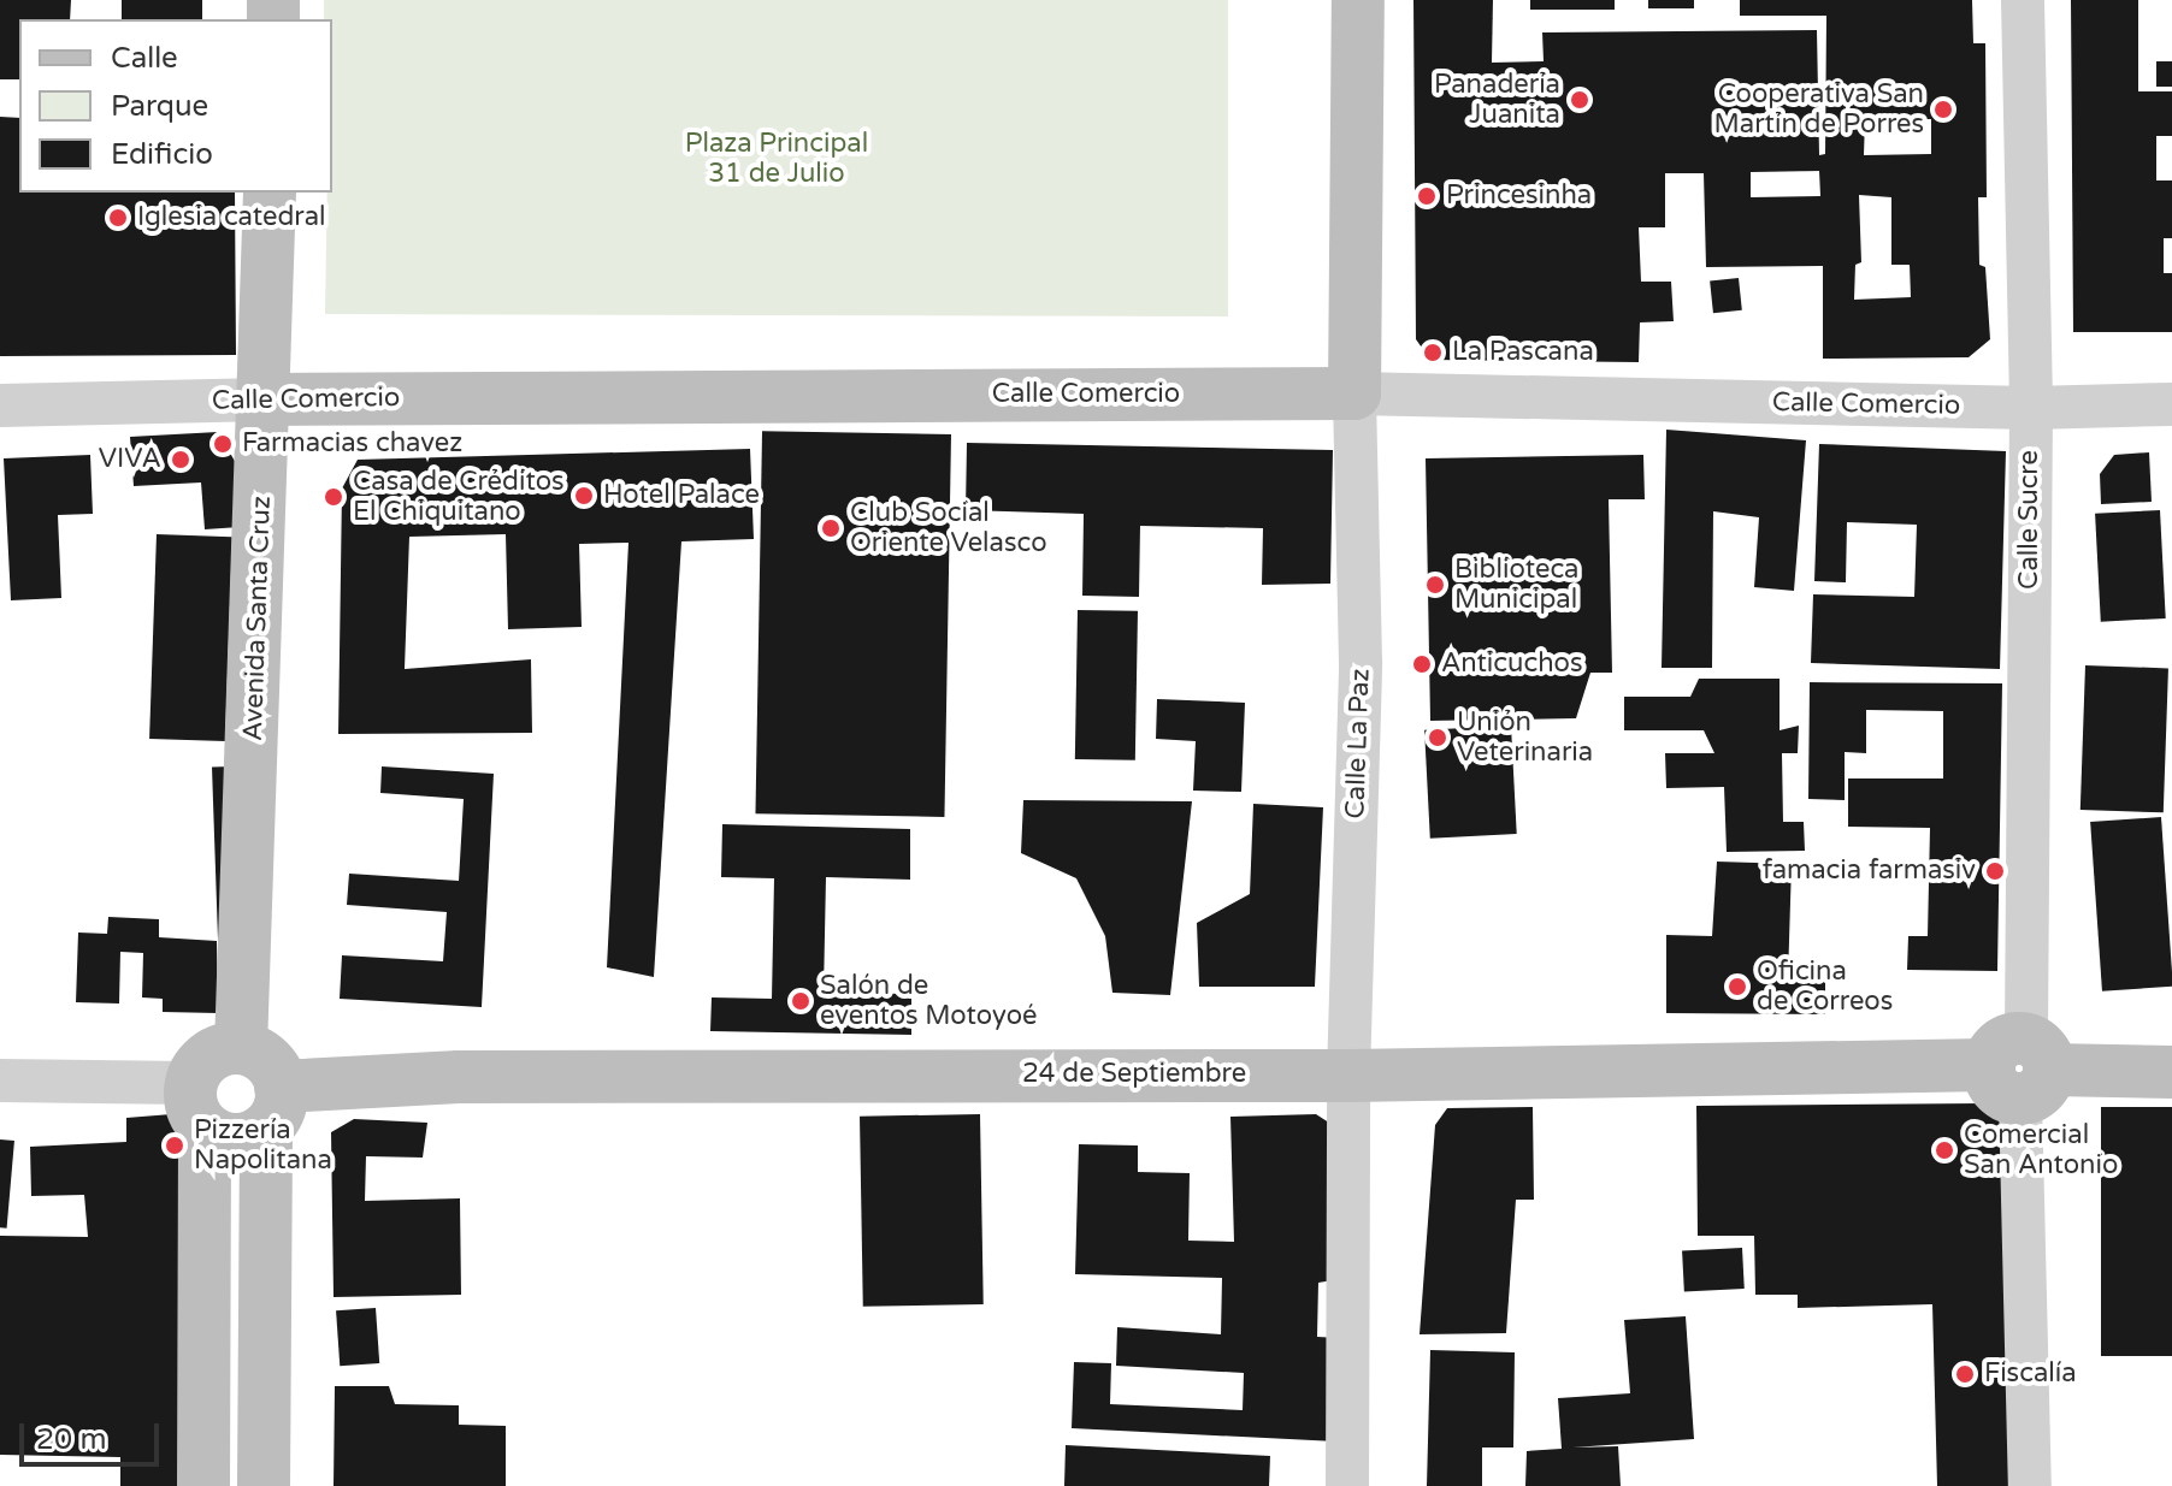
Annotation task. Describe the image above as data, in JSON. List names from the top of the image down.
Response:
{
  "streets": {
    "main road": [
      "Calle Comercio",
      "Avenida Santa Cruz",
      "Calle La Paz",
      "24 de Septiembre"
    ],
    "street": ["Calle Sucre"]
  },
  "crossings": [
    ["Calle Comercio", "Calle Sucre"],
    ["Calle Comercio", "Avenida Santa Cruz"],
    ["Calle Comercio", "Calle La Paz"],
    ["Calle Sucre", "24 de Septiembre"],
    ["Avenida Santa Cruz", "24 de Septiembre"],
    ["Calle La Paz", "24 de Septiembre"]
  ],
  "parks": ["Plaza Principal 31 de Julio"],
  "places": [
    "Panadería Juanita",
    "Cooperativa San Martín de Porres",
    "Princesinha",
    "Iglesia catedral",
    "La Pascana",
    "Farmacias chavez",
    "VIVA",
    "Hotel Palace",
    "Casa de Créditos El Chiquitano",
    "Club Social Oriente Velasco",
    "Biblioteca Municipal",
    "Anticuchos",
    "Unión Veterinaria",
    "famacia farmasiv",
    "Oficina de Correos",
    "Salón de eventos Motoyoé",
    "Pizzería Napolitana",
    "Comercial San Antonio",
    "Fiscalía"
  ],
  "legend": ["Calle", "Parque", "Edificio"],
  "scale_bar": "20 m"
}
